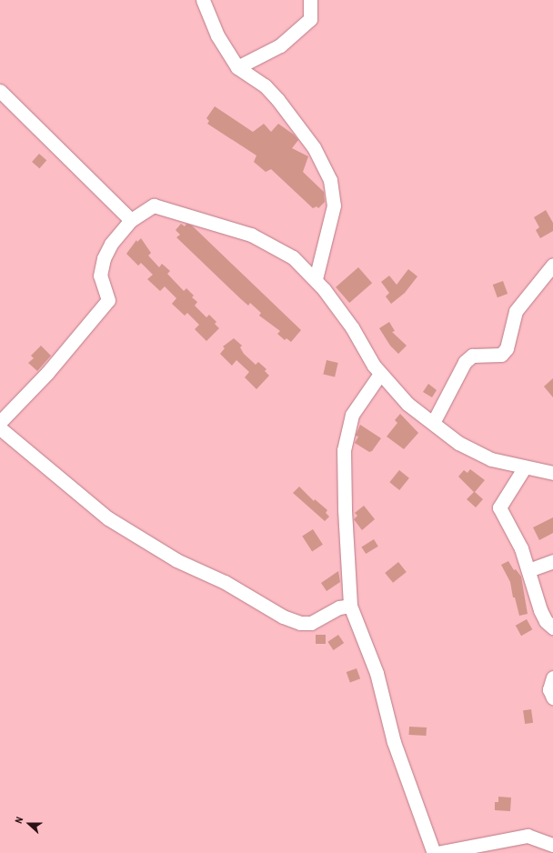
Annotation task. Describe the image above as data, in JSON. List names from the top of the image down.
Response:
{
  "north": "left"
}
